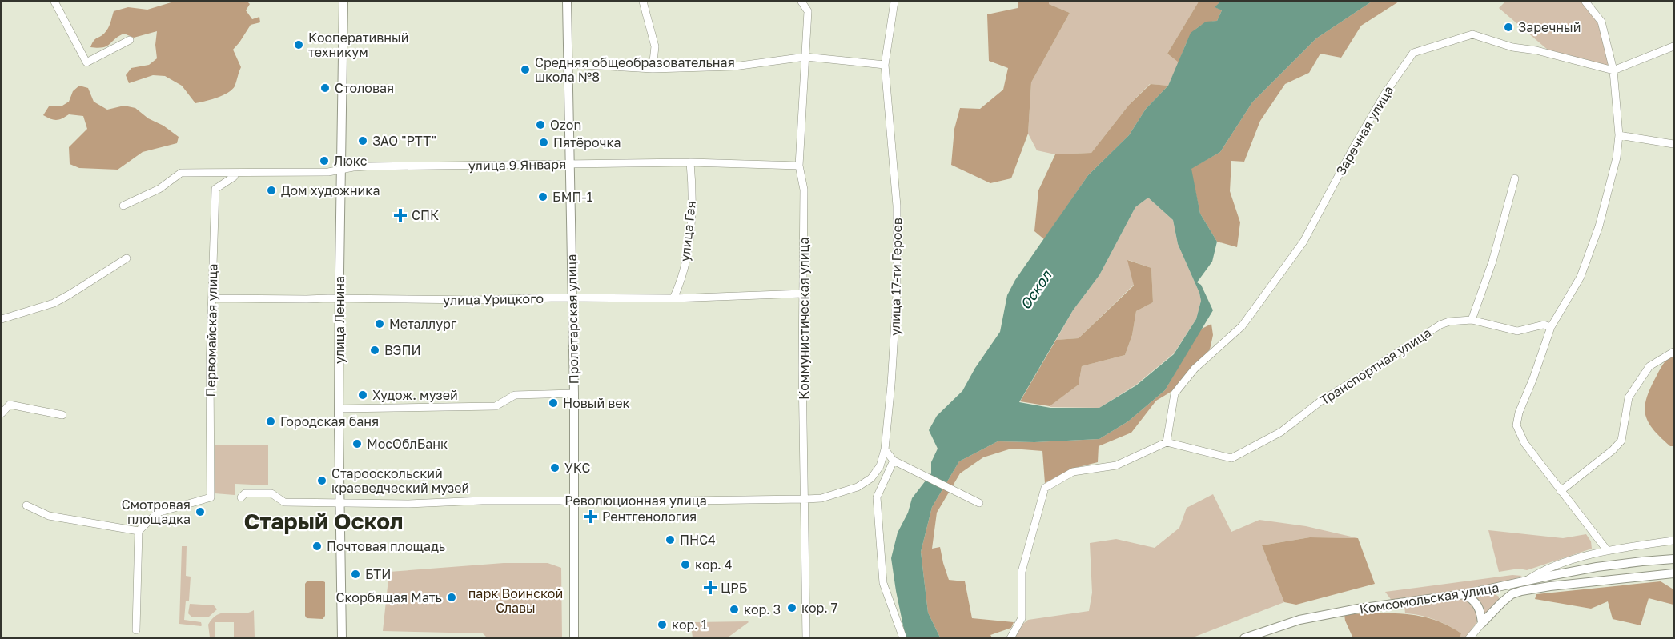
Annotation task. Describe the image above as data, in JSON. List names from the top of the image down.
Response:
{
  "streets": {
    "main road": ["Пролетарская улица", "улица Ленина", "Комсомольская улица"],
    "street": [
      "Заречная улица",
      "улица 9 Января",
      "улица Гая",
      "улица 17-ти Героев",
      "улица Урицкого",
      "Коммунистическая улица",
      "Первомайская улица",
      "Транспортная улица",
      "Революционная улица"
    ]
  },
  "crossings": [
    ["Заречная улица", "Транспортная улица"],
    ["улица 9 Января", "улица Гая"],
    ["улица 9 Января", "Коммунистическая улица"],
    ["улица 9 Января", "Пролетарская улица"],
    ["улица 9 Января", "улица Ленина"],
    ["улица 9 Января", "Первомайская улица"],
    ["улица Гая", "улица Урицкого"],
    ["улица 17-ти Героев", "Коммунистическая улица"],
    ["улица 17-ти Героев", "Революционная улица"],
    ["улица Урицкого", "Коммунистическая улица"],
    ["улица Урицкого", "Пролетарская улица"],
    ["улица Урицкого", "улица Ленина"],
    ["улица Урицкого", "Первомайская улица"],
    ["Коммунистическая улица", "Революционная улица"],
    ["Пролетарская улица", "Революционная улица"],
    ["улица Ленина", "Революционная улица"]
  ],
  "districts": ["Старый Оскол"],
  "water": ["Оскол"],
  "parks": ["парк Воинской Славы"],
  "places": {
    "other": [
      "Заречный",
      "Кооперативный техникум",
      "Средняя общеобразовательная школа №8",
      "Столовая",
      "Ozon",
      "ЗАО \"РТТ\"",
      "Пятёрочка",
      "Люкс",
      "Дом художника",
      "БМП-1",
      "Металлург",
      "ВЭПИ",
      "Худож. музей",
      "Новый век",
      "Городская баня",
      "МосОблБанк",
      "УКС",
      "Старооскольский краеведческий музей",
      "Смотровая площадка",
      "ПНС4",
      "Почтовая площадь",
      "кор. 4",
      "БТИ",
      "Скорбящая Мать",
      "кор. 7",
      "кор. 3",
      "кор. 1"
    ],
    "health": ["СПК", "Рентгенология", "ЦРБ"]
  }
}
